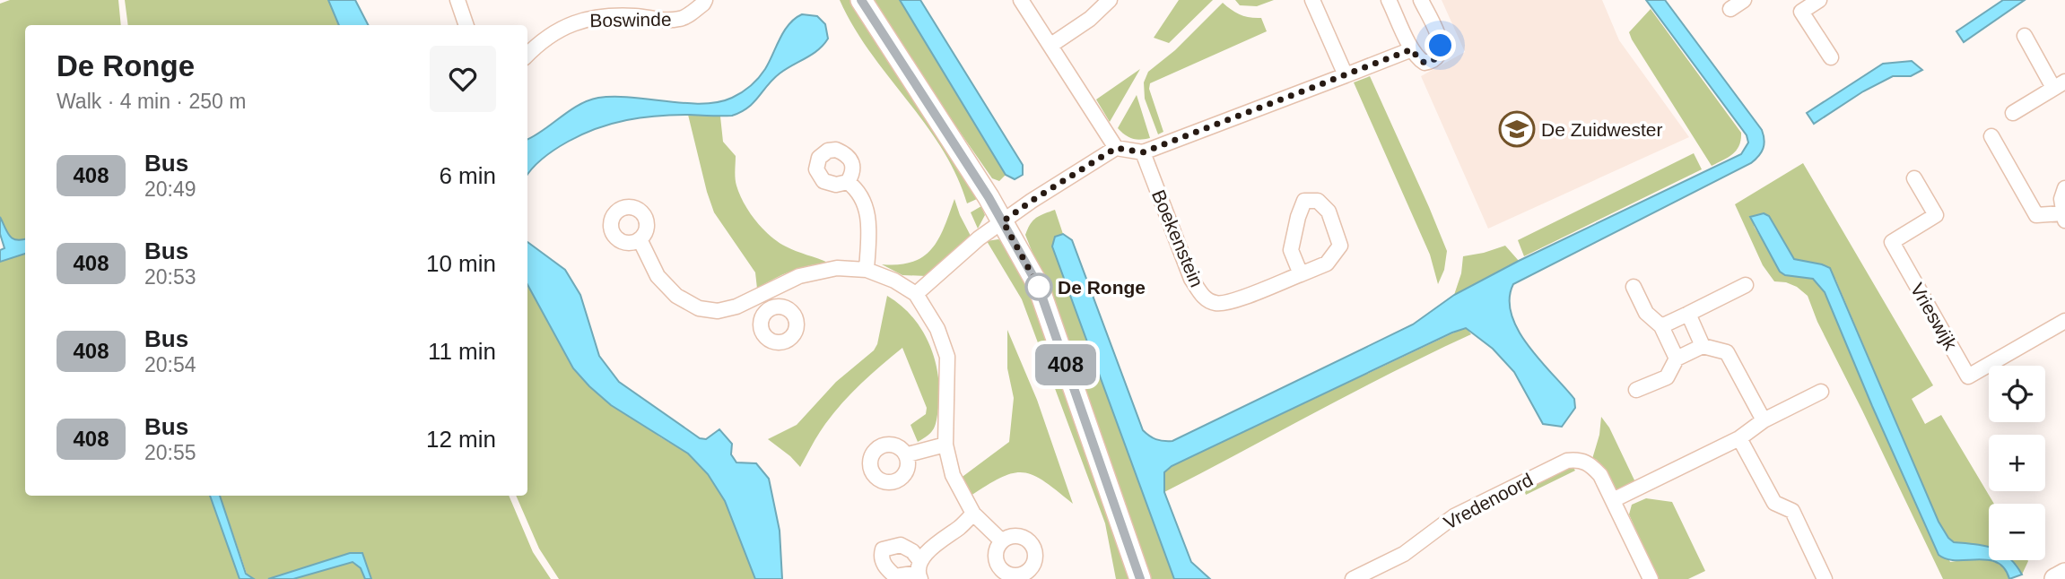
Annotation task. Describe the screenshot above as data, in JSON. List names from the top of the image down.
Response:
{
  "streets": {
    "street": [
      "Boswinde",
      "Boekenstein",
      "Vrieswijk",
      "Vredenoord"
    ]
  },
  "places": {
    "school or university": ["De Zuidwester"],
    "other": ["De Ronge"]
  },
  "lines": ["bus line 408"],
  "page": {
    "on_map": "408",
    "heading": ["De Ronge", "Walk · 4 min · 250 m"],
    "list": [
      {
        "mark": "408",
        "name": "Bus",
        "note": "20:49",
        "value": "6 min"
      },
      {
        "mark": "408",
        "name": "Bus",
        "note": "20:53",
        "value": "10 min"
      },
      {
        "mark": "408",
        "name": "Bus",
        "note": "20:54",
        "value": "11 min"
      },
      {
        "mark": "408",
        "name": "Bus",
        "note": "20:55",
        "value": "12 min"
      }
    ],
    "map_buttons": ["+", "−"]
  }
}
